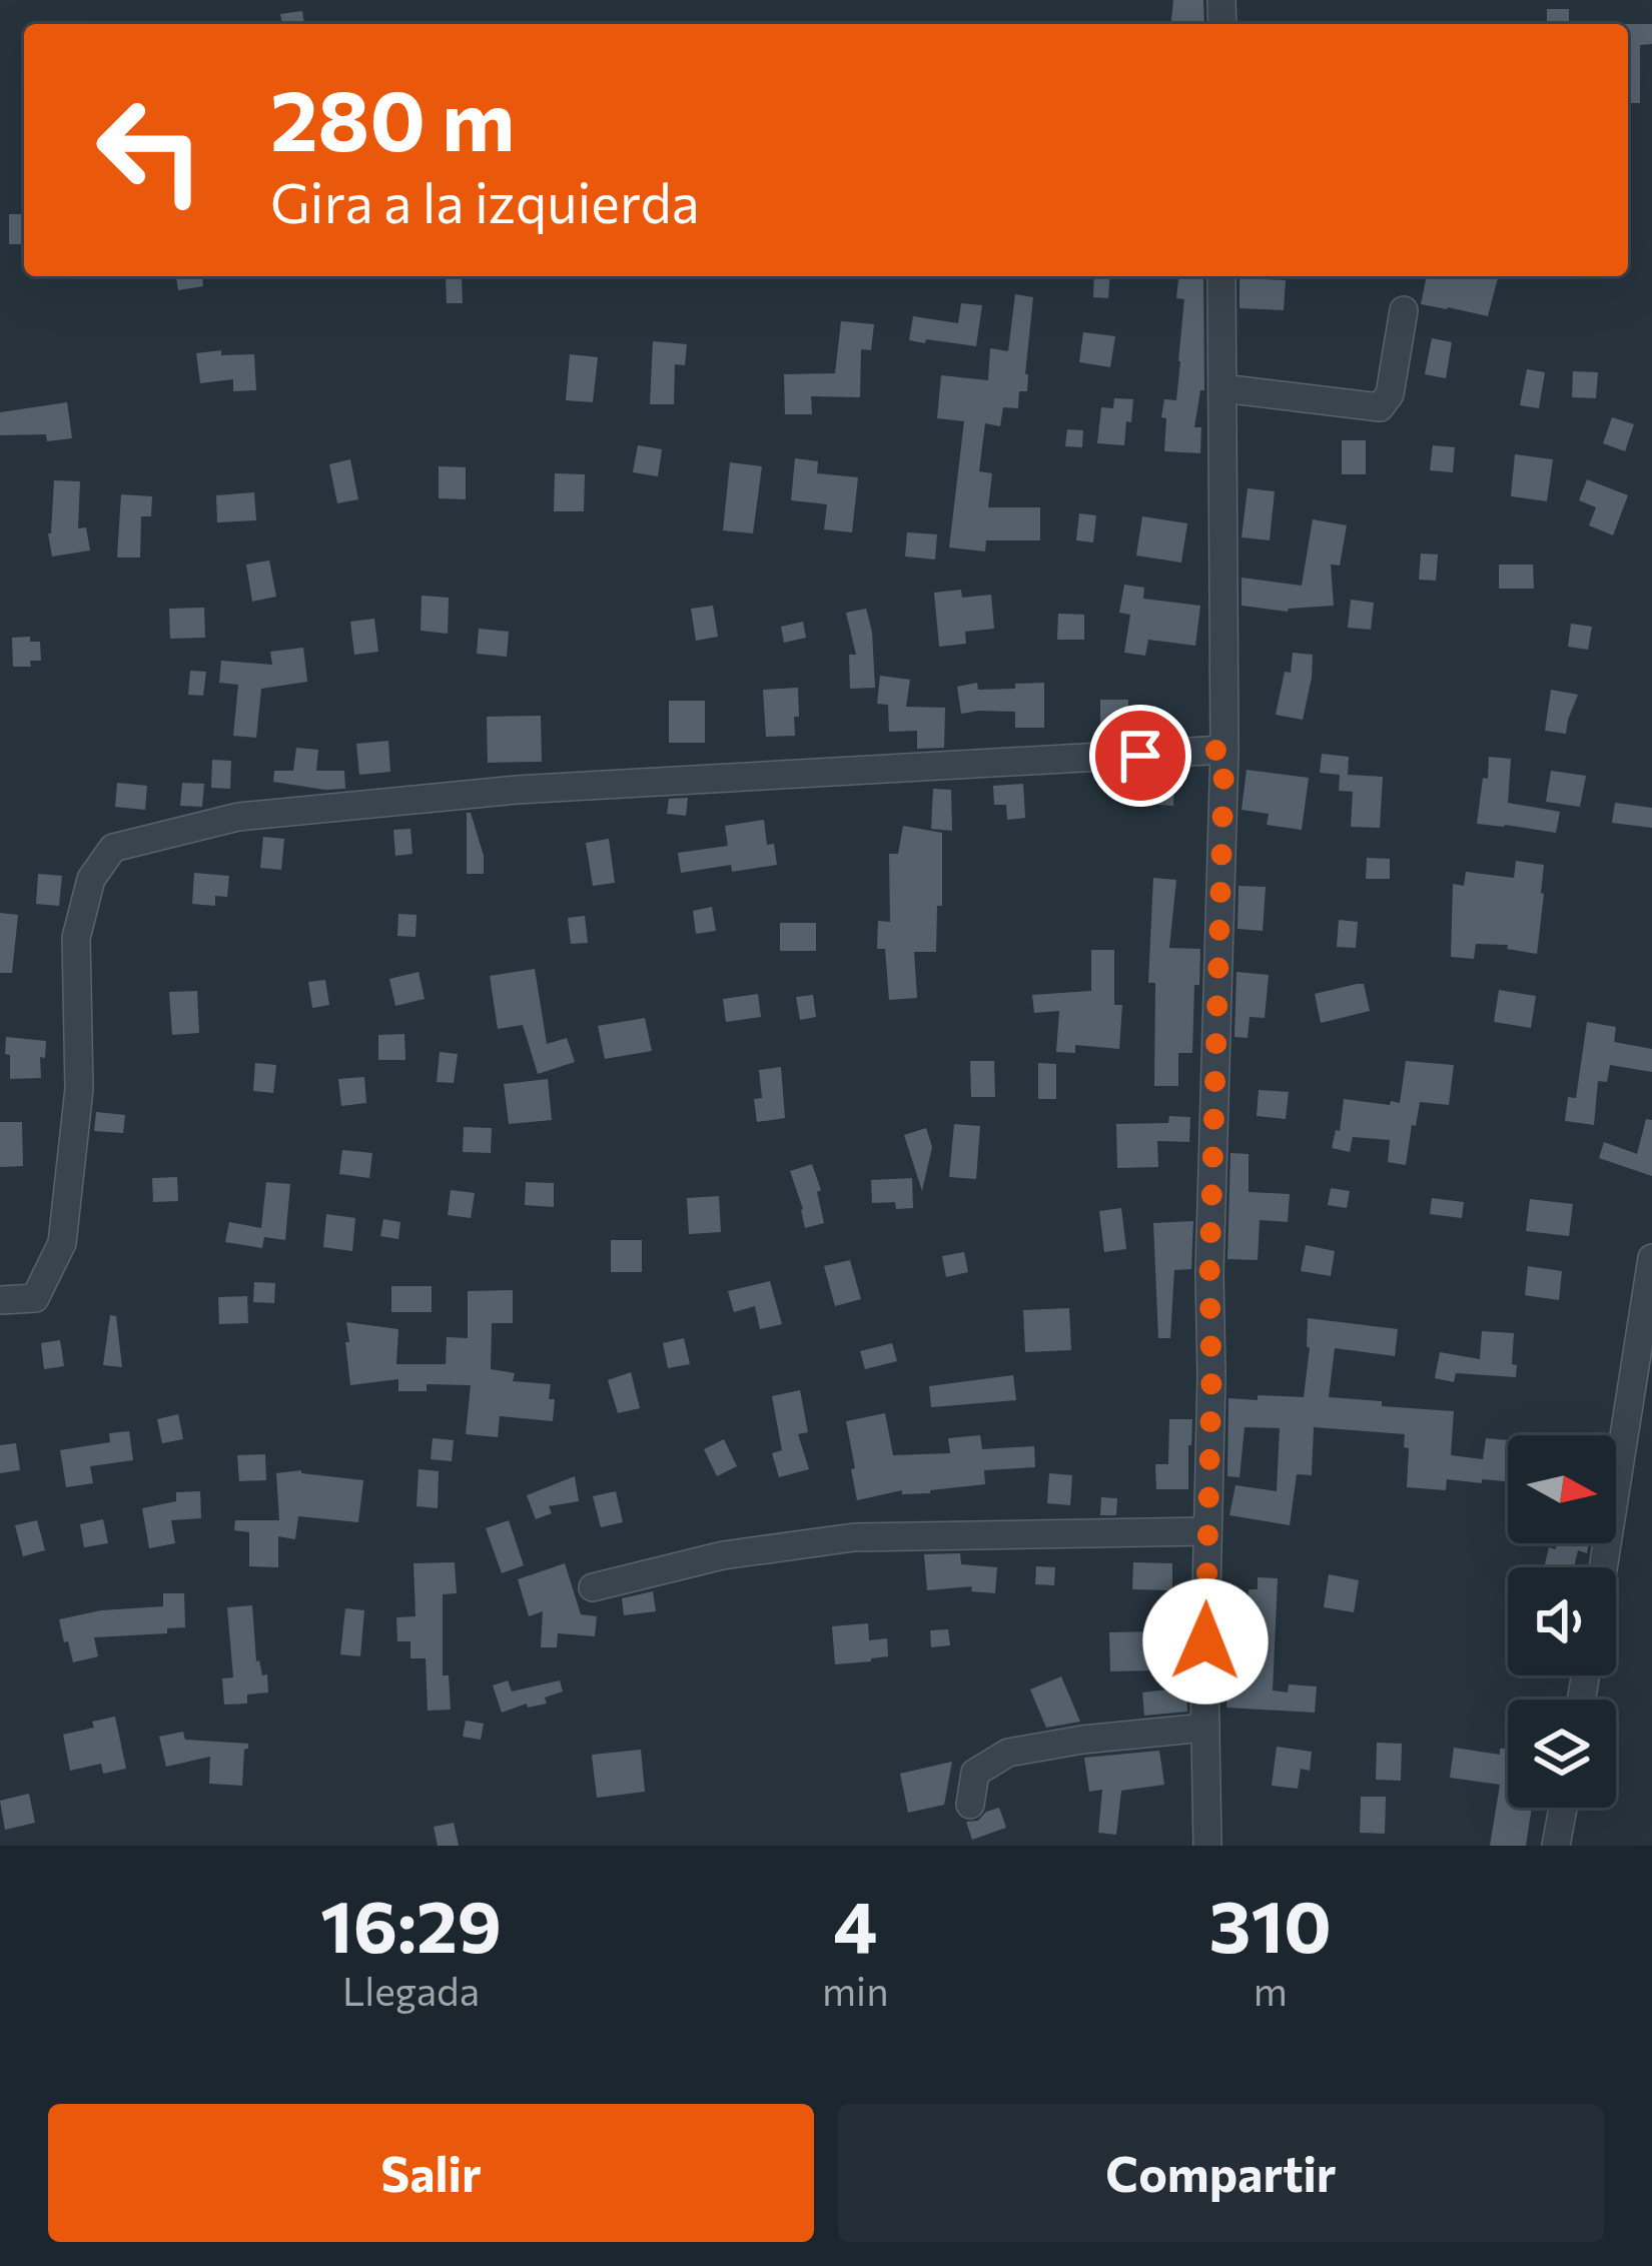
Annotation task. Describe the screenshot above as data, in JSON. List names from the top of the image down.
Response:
{
  "north": "right",
  "page": {
    "turn": ["280 m", "Gira a la izquierda"],
    "eta": [
      "16:29",
      "Llegada",
      "4",
      "min",
      "310",
      "m"
    ],
    "buttons": ["Salir", "Compartir"]
  }
}
